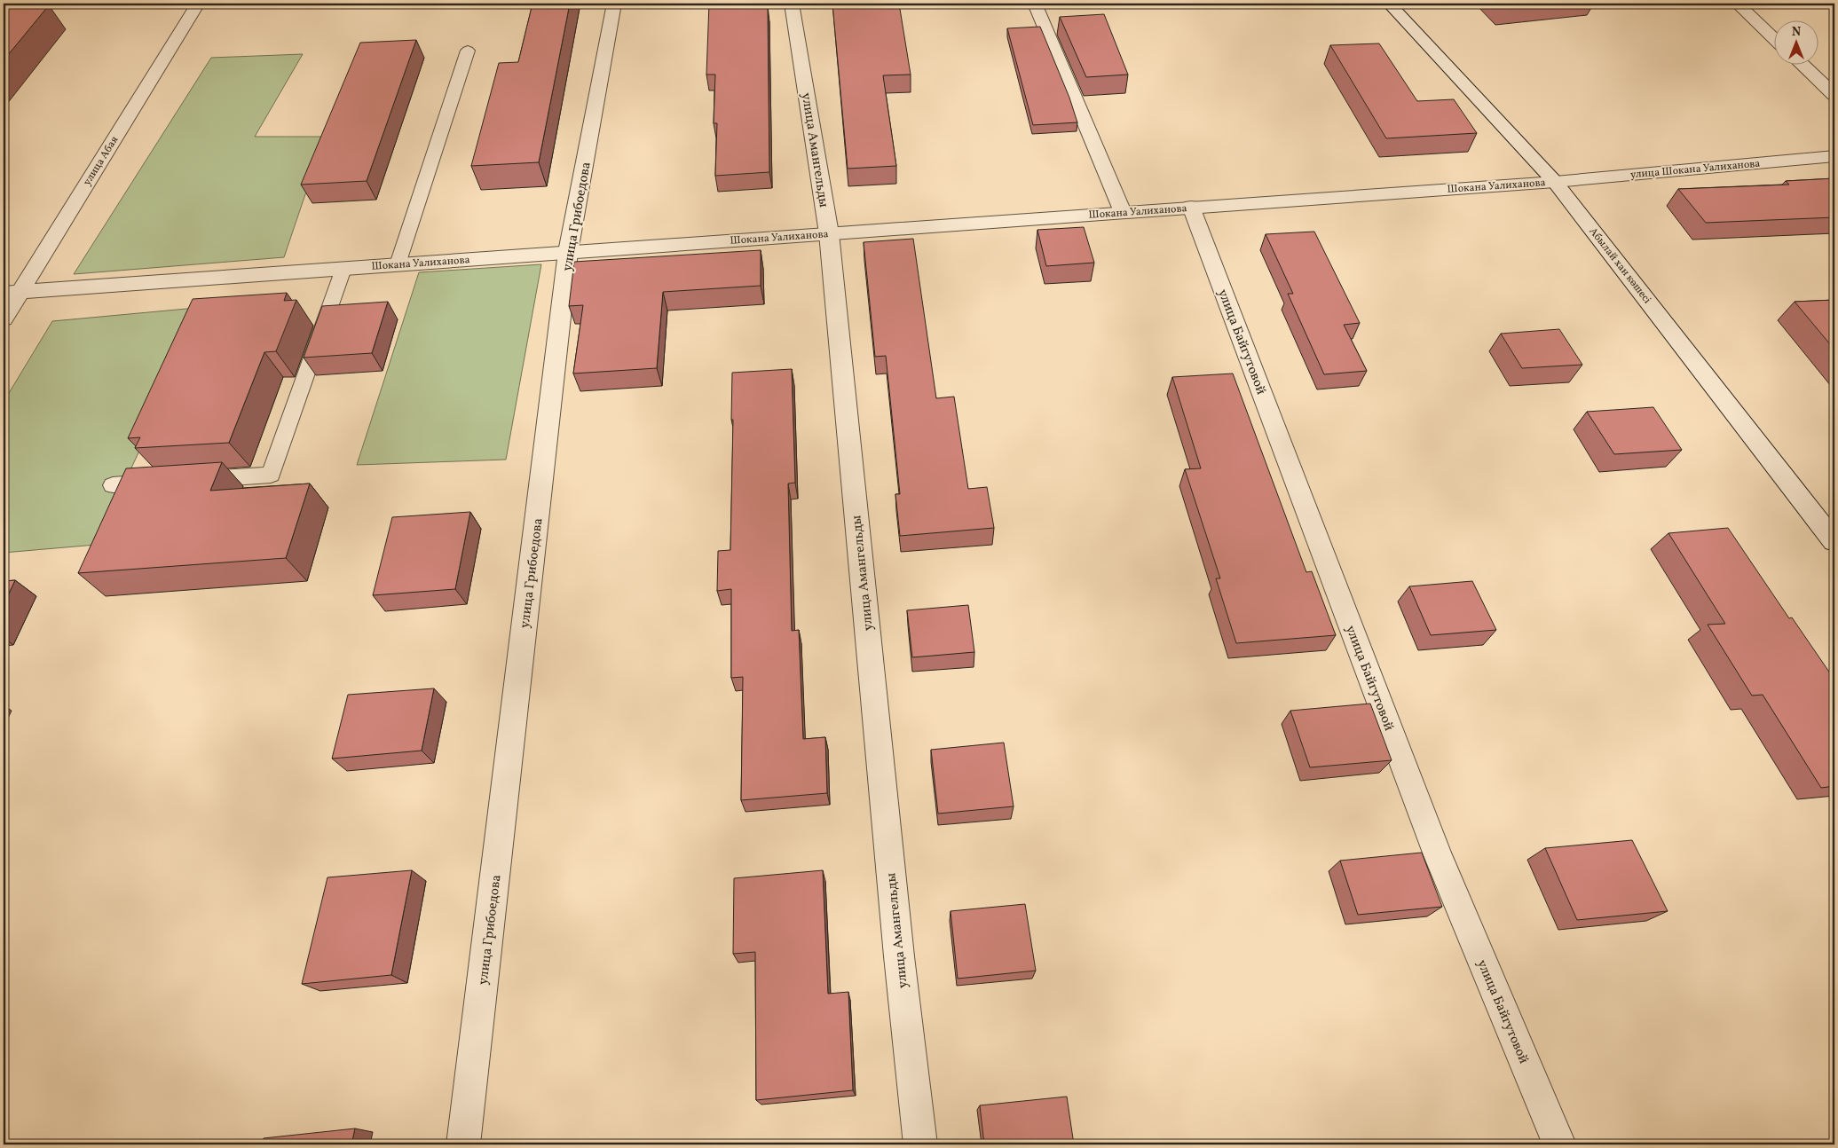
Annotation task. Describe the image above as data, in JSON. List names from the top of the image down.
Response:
{
  "streets": {
    "street": [
      "улица Амангельды",
      "улица Абая",
      "улица Шокана Уалиханова",
      "Шокана Уалиханова",
      "улица Грибоедова",
      "Абылай хан көшесі",
      "улица Байгутовой"
    ]
  },
  "crossings": [
    ["улица Амангельды", "Шокана Уалиханова"],
    ["улица Абая", "Шокана Уалиханова"],
    ["улица Шокана Уалиханова", "Шокана Уалиханова"],
    ["улица Шокана Уалиханова", "Абылай хан көшесі"],
    ["Шокана Уалиханова", "улица Грибоедова"],
    ["Шокана Уалиханова", "Абылай хан көшесі"],
    ["Шокана Уалиханова", "улица Байгутовой"]
  ],
  "north": "top"
}
